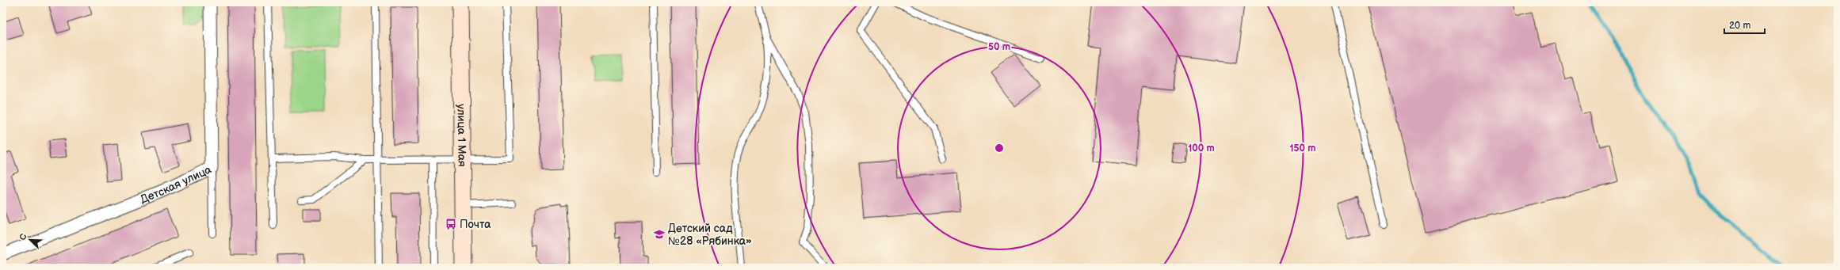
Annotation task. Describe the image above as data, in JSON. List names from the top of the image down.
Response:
{
  "streets": {
    "street": ["улица 1 Мая", "Детская улица"]
  },
  "places": {
    "bus stop": ["Почта"],
    "school or university": ["Детский сад №28 «Рябинка»"]
  },
  "scale_bar": "20 m",
  "north": "top left",
  "rings": ["50 m", "100 m", "150 m"]
}
